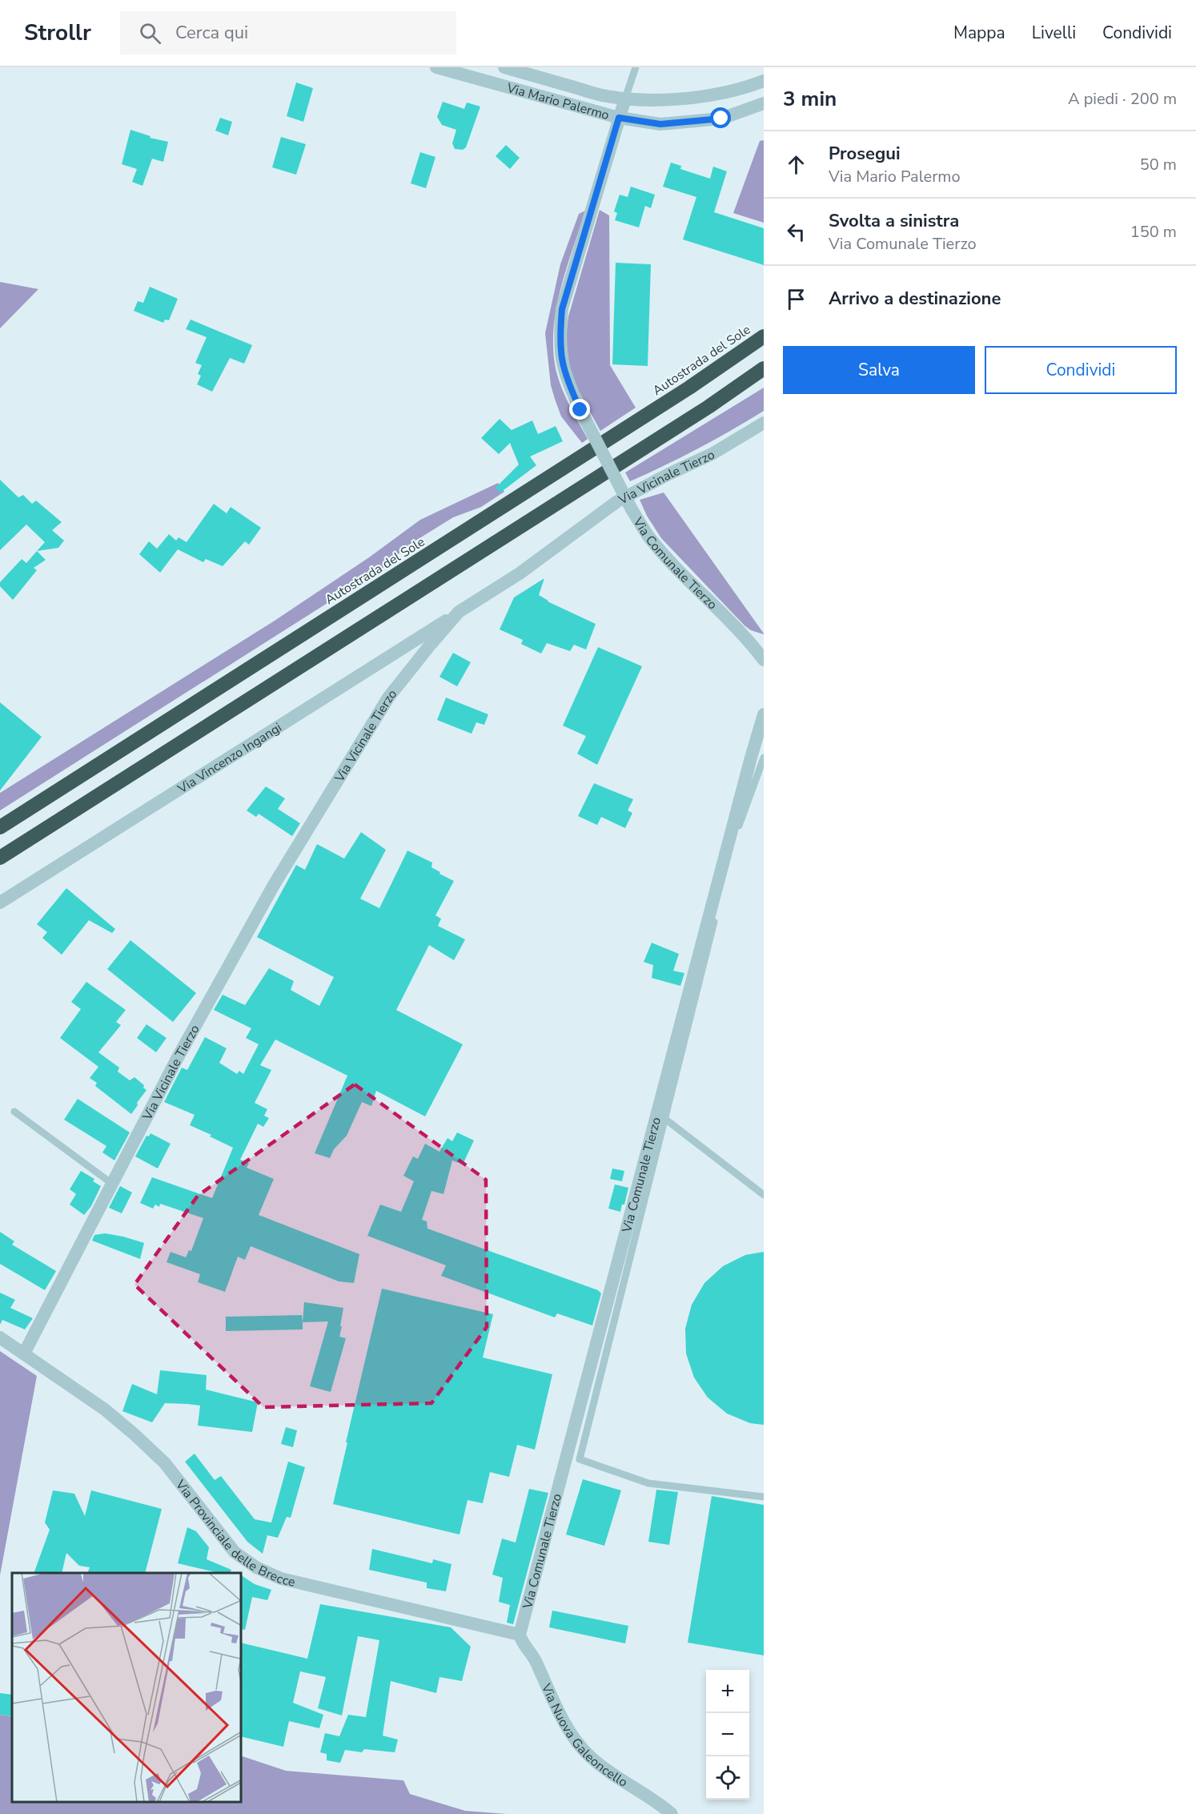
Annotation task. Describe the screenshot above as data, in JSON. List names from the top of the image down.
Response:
{
  "streets": {
    "highway": ["Autostrada del Sole"],
    "street": [
      "Via Mario Palermo",
      "Via Vicinale Tierzo",
      "Via Comunale Tierzo",
      "Via Vincenzo Ingangi",
      "Via Provinciale delle Brecce",
      "Via Nuova Galeoncello"
    ]
  },
  "crossings": [
    ["Via Mario Palermo", "Via Comunale Tierzo"],
    ["Via Vicinale Tierzo", "Via Vincenzo Ingangi"],
    ["Via Vicinale Tierzo", "Via Provinciale delle Brecce"],
    ["Via Comunale Tierzo", "Via Provinciale delle Brecce"],
    ["Via Comunale Tierzo", "Via Nuova Galeoncello"],
    ["Via Provinciale delle Brecce", "Via Nuova Galeoncello"]
  ],
  "page": {
    "header": "Strollr",
    "search": "Cerca qui",
    "nav": ["Mappa", "Livelli", "Condividi"],
    "heading": ["3 min", "A piedi · 200 m"],
    "list": [
      ["Prosegui", "Via Mario Palermo", "50 m"],
      ["Svolta a sinistra", "Via Comunale Tierzo", "150 m"],
      "Arrivo a destinazione"
    ],
    "buttons": ["Salva", "Condividi"],
    "map_buttons": ["+", "−"]
  }
}
